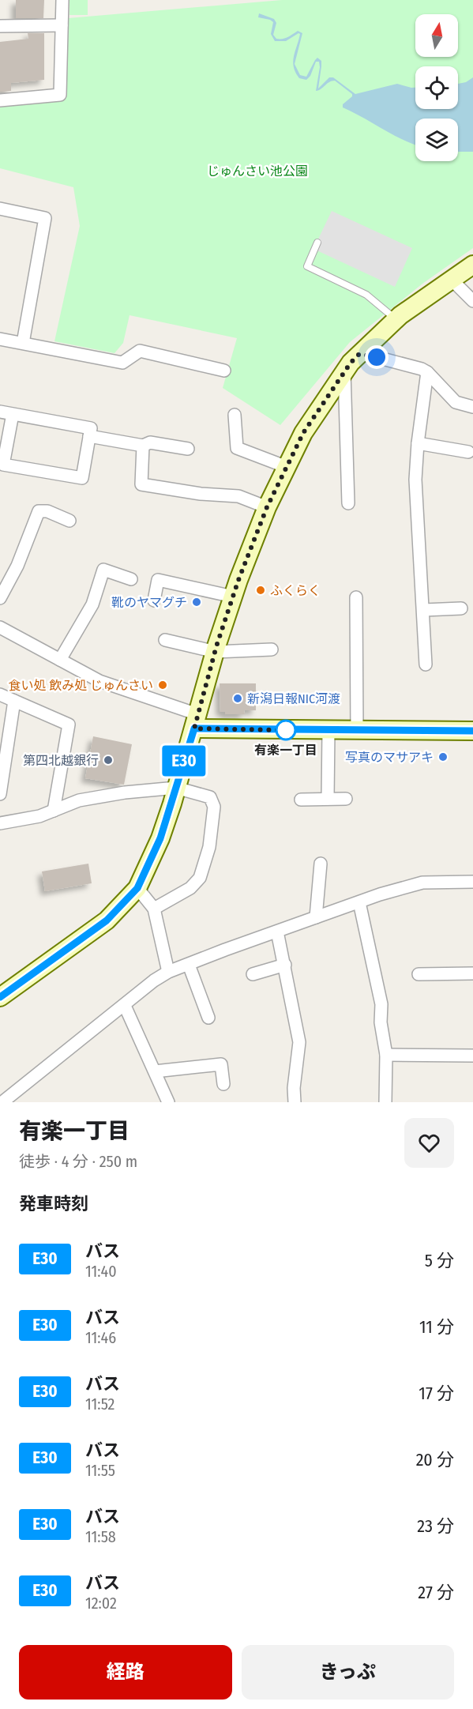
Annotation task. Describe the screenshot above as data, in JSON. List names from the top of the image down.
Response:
{
  "parks": ["じゅんさい池公園"],
  "places": [
    "ふくらく",
    "靴のヤマグチ",
    "食い処 飲み処 じゅんさい",
    "新潟日報NIC河渡",
    "有楽一丁目",
    "写真のマサアキ",
    "第四北越銀行"
  ],
  "lines": ["bus line E30"],
  "north": "top",
  "page": {
    "on_map": "E30",
    "heading": [
      ["有楽一丁目", "徒歩 · 4 分 · 250 m"],
      "発車時刻"
    ],
    "list": [
      {
        "mark": "E30",
        "name": "バス",
        "note": "11:40",
        "value": "5 分"
      },
      {
        "mark": "E30",
        "name": "バス",
        "note": "11:46",
        "value": "11 分"
      },
      {
        "mark": "E30",
        "name": "バス",
        "note": "11:52",
        "value": "17 分"
      },
      {
        "mark": "E30",
        "name": "バス",
        "note": "11:55",
        "value": "20 分"
      },
      {
        "mark": "E30",
        "name": "バス",
        "note": "11:58",
        "value": "23 分"
      },
      {
        "mark": "E30",
        "name": "バス",
        "note": "12:02",
        "value": "27 分"
      }
    ],
    "buttons": ["経路", "きっぷ"]
  }
}
